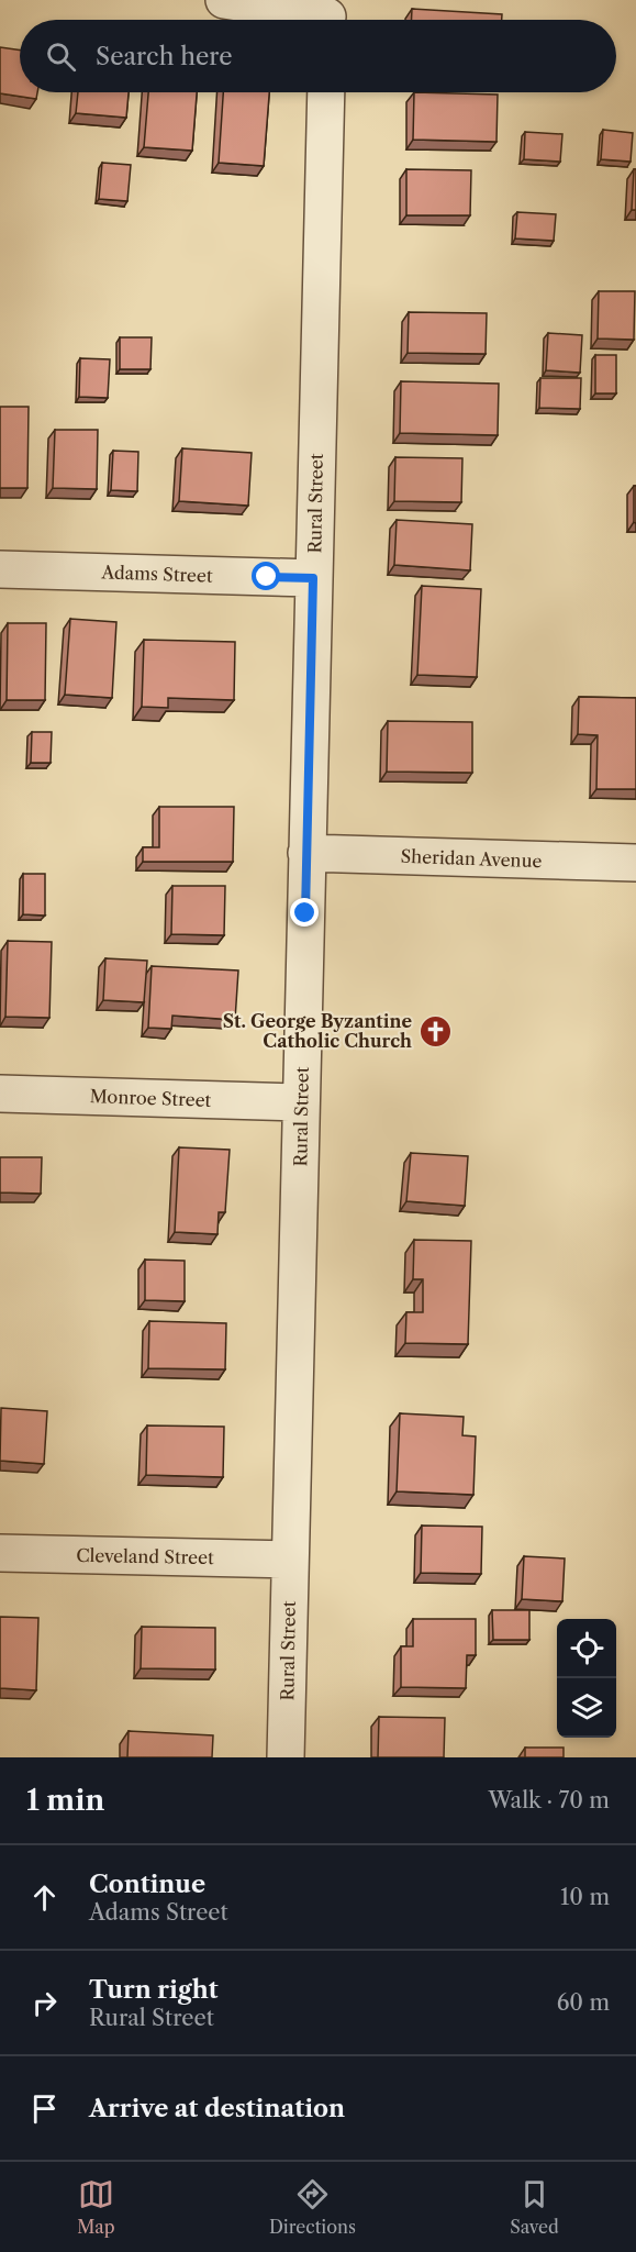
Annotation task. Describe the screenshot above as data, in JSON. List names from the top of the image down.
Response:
{
  "streets": {
    "street": [
      "Rural Street",
      "Adams Street",
      "Sheridan Avenue",
      "Monroe Street",
      "Cleveland Street"
    ]
  },
  "crossings": [
    ["Rural Street", "Adams Street"],
    ["Rural Street", "Sheridan Avenue"],
    ["Rural Street", "Monroe Street"],
    ["Rural Street", "Cleveland Street"]
  ],
  "places": {
    "church": ["St. George Byzantine Catholic Church"]
  },
  "page": {
    "search": "Search here",
    "heading": ["1 min", "Walk · 70 m"],
    "list": [
      ["Continue", "Adams Street", "10 m"],
      ["Turn right", "Rural Street", "60 m"],
      "Arrive at destination"
    ],
    "nav": ["Map", "Directions", "Saved"]
  }
}
